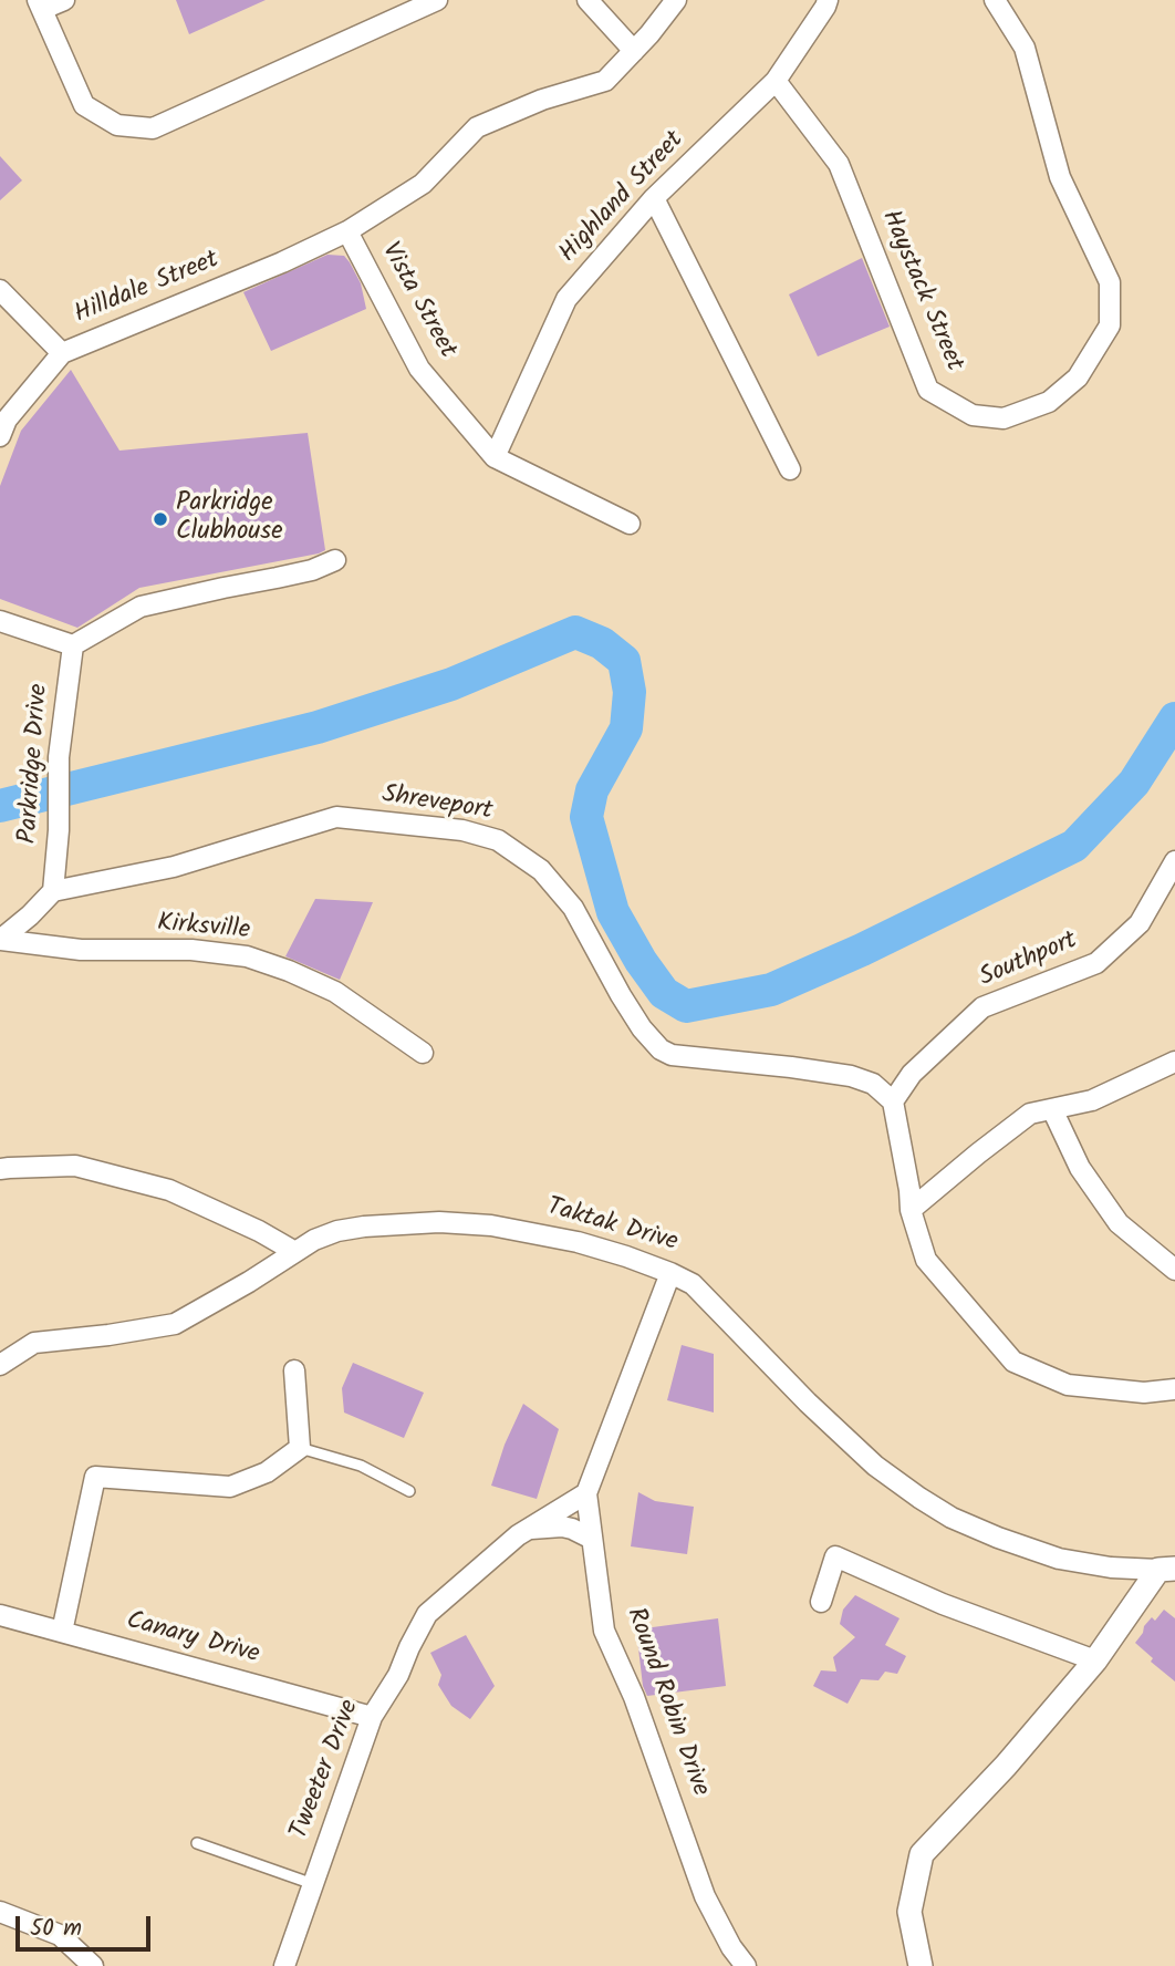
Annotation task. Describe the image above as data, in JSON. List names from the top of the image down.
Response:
{
  "streets": {
    "street": [
      "Highland Street",
      "Hilldale Street",
      "Haystack Street",
      "Vista Street",
      "Parkridge Drive",
      "Shreveport",
      "Kirksville",
      "Southport",
      "Taktak Drive",
      "Canary Drive",
      "Round Robin Drive",
      "Tweeter Drive"
    ]
  },
  "crossings": [
    ["Highland Street", "Haystack Street"],
    ["Highland Street", "Vista Street"],
    ["Hilldale Street", "Vista Street"],
    ["Parkridge Drive", "Shreveport"],
    ["Shreveport", "Southport"],
    ["Taktak Drive", "Round Robin Drive"],
    ["Canary Drive", "Tweeter Drive"],
    ["Round Robin Drive", "Tweeter Drive"]
  ],
  "places": ["Parkridge Clubhouse"],
  "scale_bar": "50 m"
}
